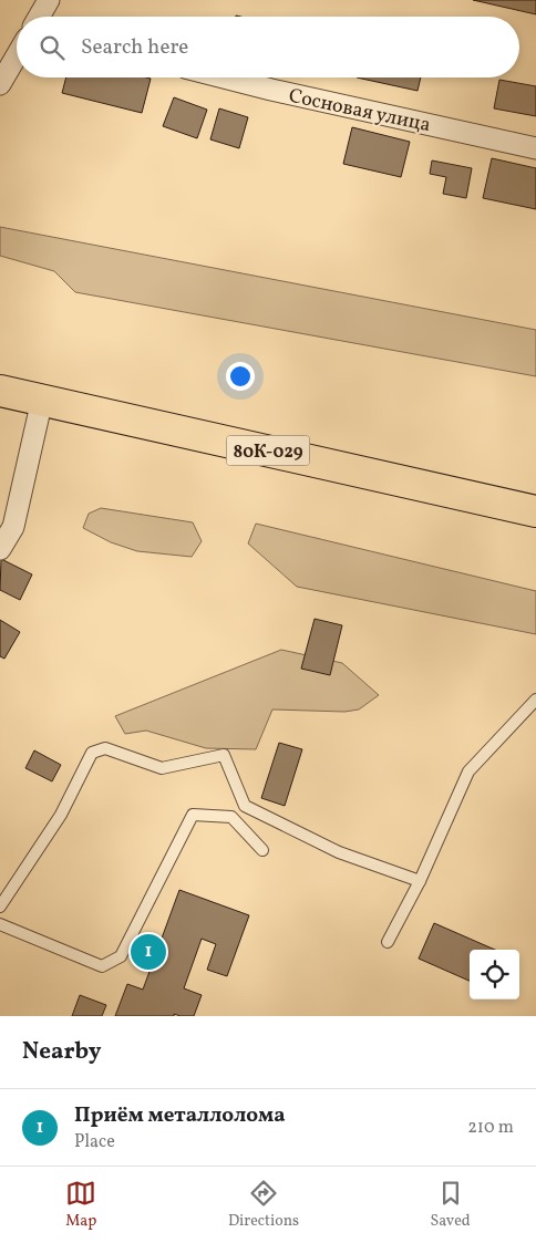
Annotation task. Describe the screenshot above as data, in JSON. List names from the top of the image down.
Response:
{
  "streets": {
    "main road": ["80К-029"],
    "street": ["Сосновая улица"]
  },
  "page": {
    "search": "Search here",
    "pins": "1",
    "heading": "Nearby",
    "list": [
      {
        "mark": "1",
        "name": "Приём металлолома",
        "note": "Place",
        "value": "210 m"
      }
    ],
    "nav": ["Map", "Directions", "Saved"]
  }
}
